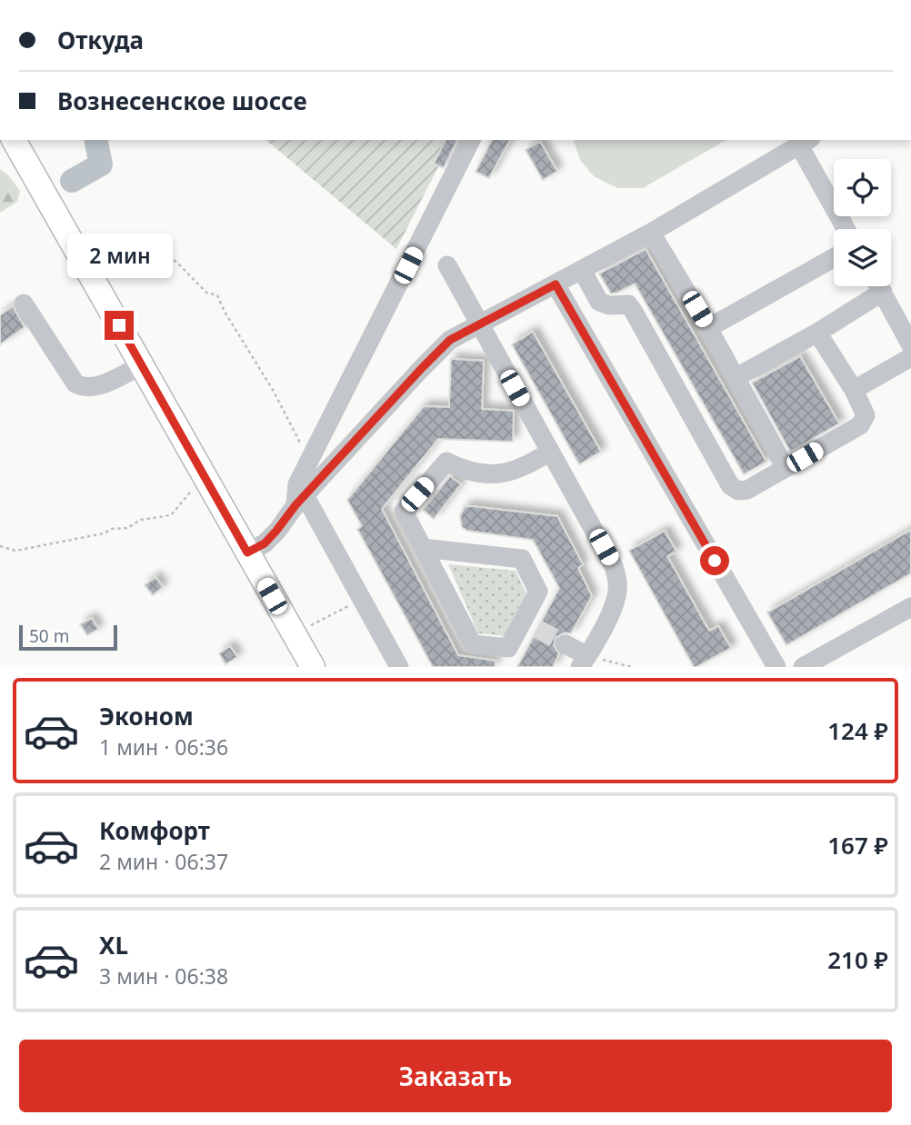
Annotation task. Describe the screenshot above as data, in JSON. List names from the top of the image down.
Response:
{
  "scale_bar": "50 m",
  "page": {
    "banner": ["Откуда", "Вознесенское шоссе"],
    "bubble": "2 мин",
    "scale": "50 m",
    "list": [
      {
        "name": "Эконом",
        "note": "1 мин · 06:36",
        "value": "124 ₽"
      },
      {
        "name": "Комфорт",
        "note": "2 мин · 06:37",
        "value": "167 ₽"
      },
      {
        "name": "XL",
        "note": "3 мин · 06:38",
        "value": "210 ₽"
      }
    ],
    "buttons": "Заказать"
  }
}
